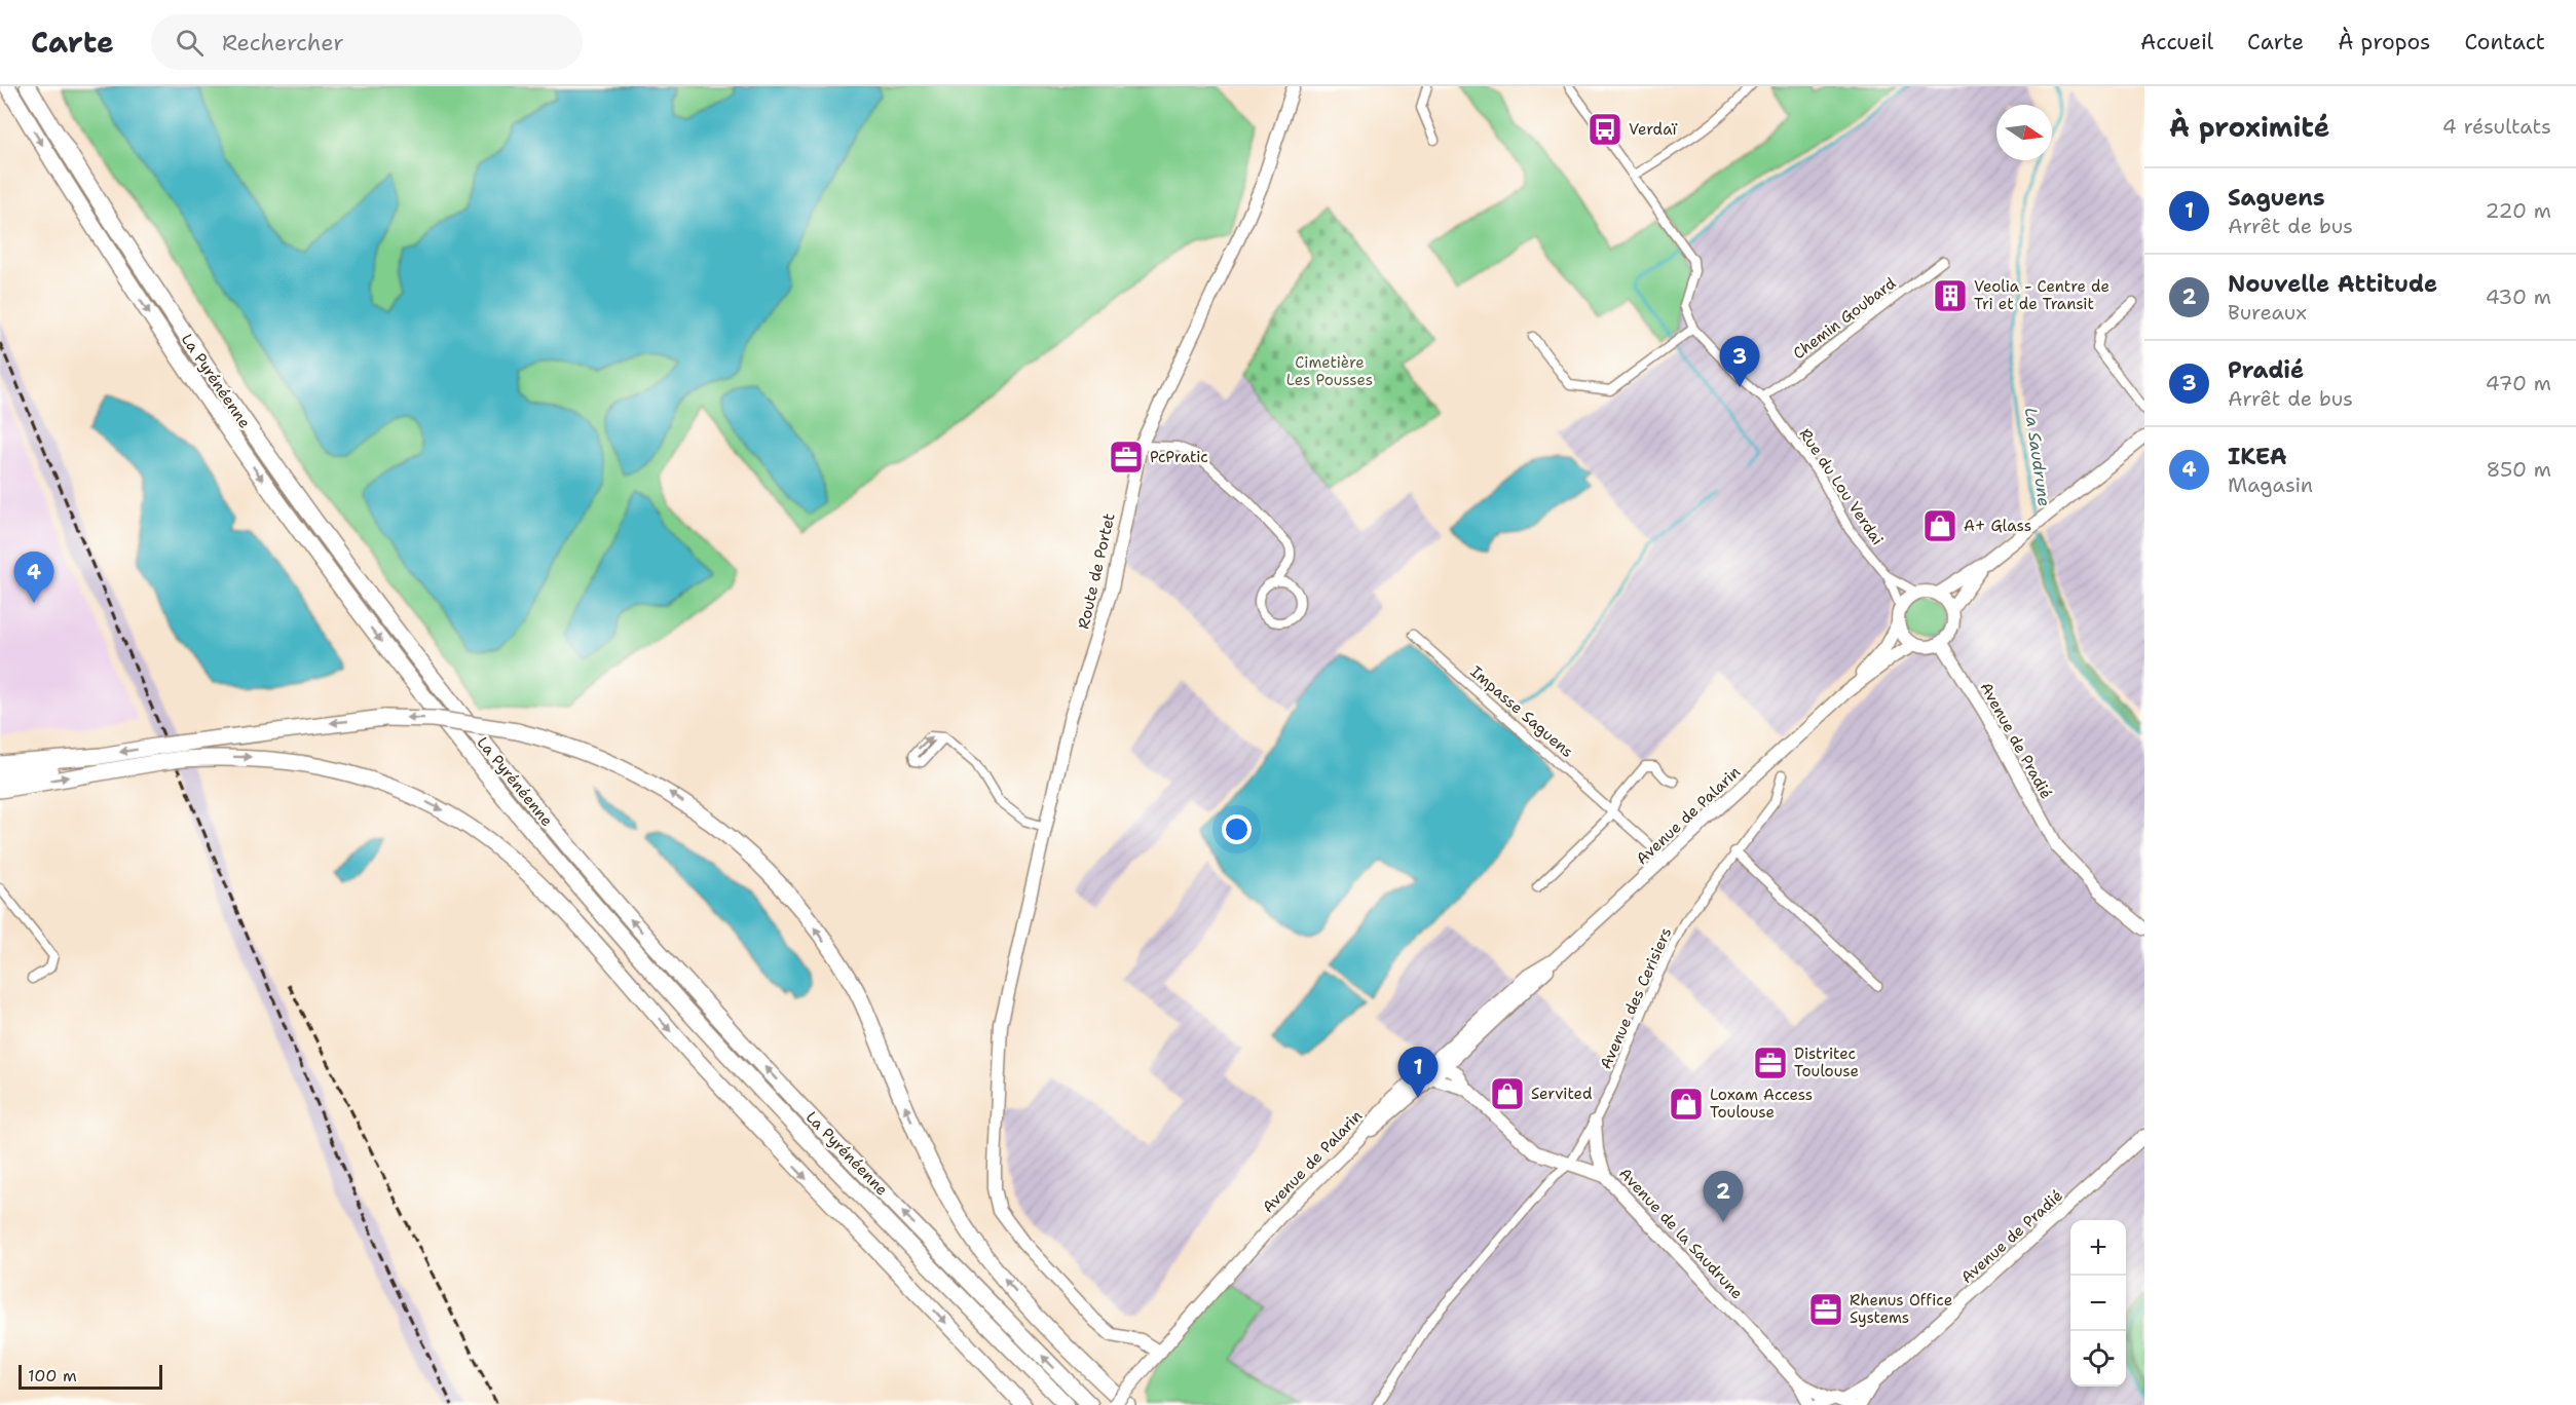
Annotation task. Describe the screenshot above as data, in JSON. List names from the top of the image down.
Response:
{
  "streets": {
    "highway": ["La Pyrénéenne"],
    "street": [
      "Chemin Goubard",
      "Rue du Lou Verdai",
      "Route de Portet",
      "Impasse Saguens",
      "Avenue de Pradié",
      "Avenue de Palarin",
      "Avenue des Cerisiers",
      "Avenue de la Saudrune"
    ]
  },
  "crossings": [
    ["Chemin Goubard", "Rue du Lou Verdai"],
    ["Rue du Lou Verdai", "Avenue de Pradié"],
    ["Rue du Lou Verdai", "Avenue de Palarin"],
    ["Route de Portet", "Avenue de Palarin"],
    ["Impasse Saguens", "Avenue de Palarin"],
    ["Avenue de Pradié", "Avenue de Palarin"],
    ["Avenue de Palarin", "Avenue de la Saudrune"],
    ["Avenue des Cerisiers", "Avenue de la Saudrune"]
  ],
  "water": ["La Saudrune"],
  "parks": ["Cimetière Les Pousses"],
  "places": {
    "bus stop": ["Verdaï"],
    "building": ["Veolia - Centre de Tri et de Transit"],
    "office": ["PcPratic", "Distritec Toulouse", "Rhenus Office Systems"],
    "shop": ["A+ Glass", "Servited", "Loxam Access Toulouse"]
  },
  "scale_bar": "100 m",
  "north": "right",
  "page": {
    "header": "Carte",
    "search": "Rechercher",
    "nav": [
      "Accueil",
      "Carte",
      "À propos",
      "Contact"
    ],
    "heading": ["À proximité", "4 résultats"],
    "list": [
      {
        "mark": "1",
        "name": "Saguens",
        "note": "Arrêt de bus",
        "value": "220 m"
      },
      {
        "mark": "2",
        "name": "Nouvelle Attitude",
        "note": "Bureaux",
        "value": "430 m"
      },
      {
        "mark": "3",
        "name": "Pradié",
        "note": "Arrêt de bus",
        "value": "470 m"
      },
      {
        "mark": "4",
        "name": "IKEA",
        "note": "Magasin",
        "value": "850 m"
      }
    ],
    "pins": [
      "3",
      "4",
      "1",
      "2"
    ],
    "map_buttons": ["+", "−"],
    "scale": "100 m"
  }
}
